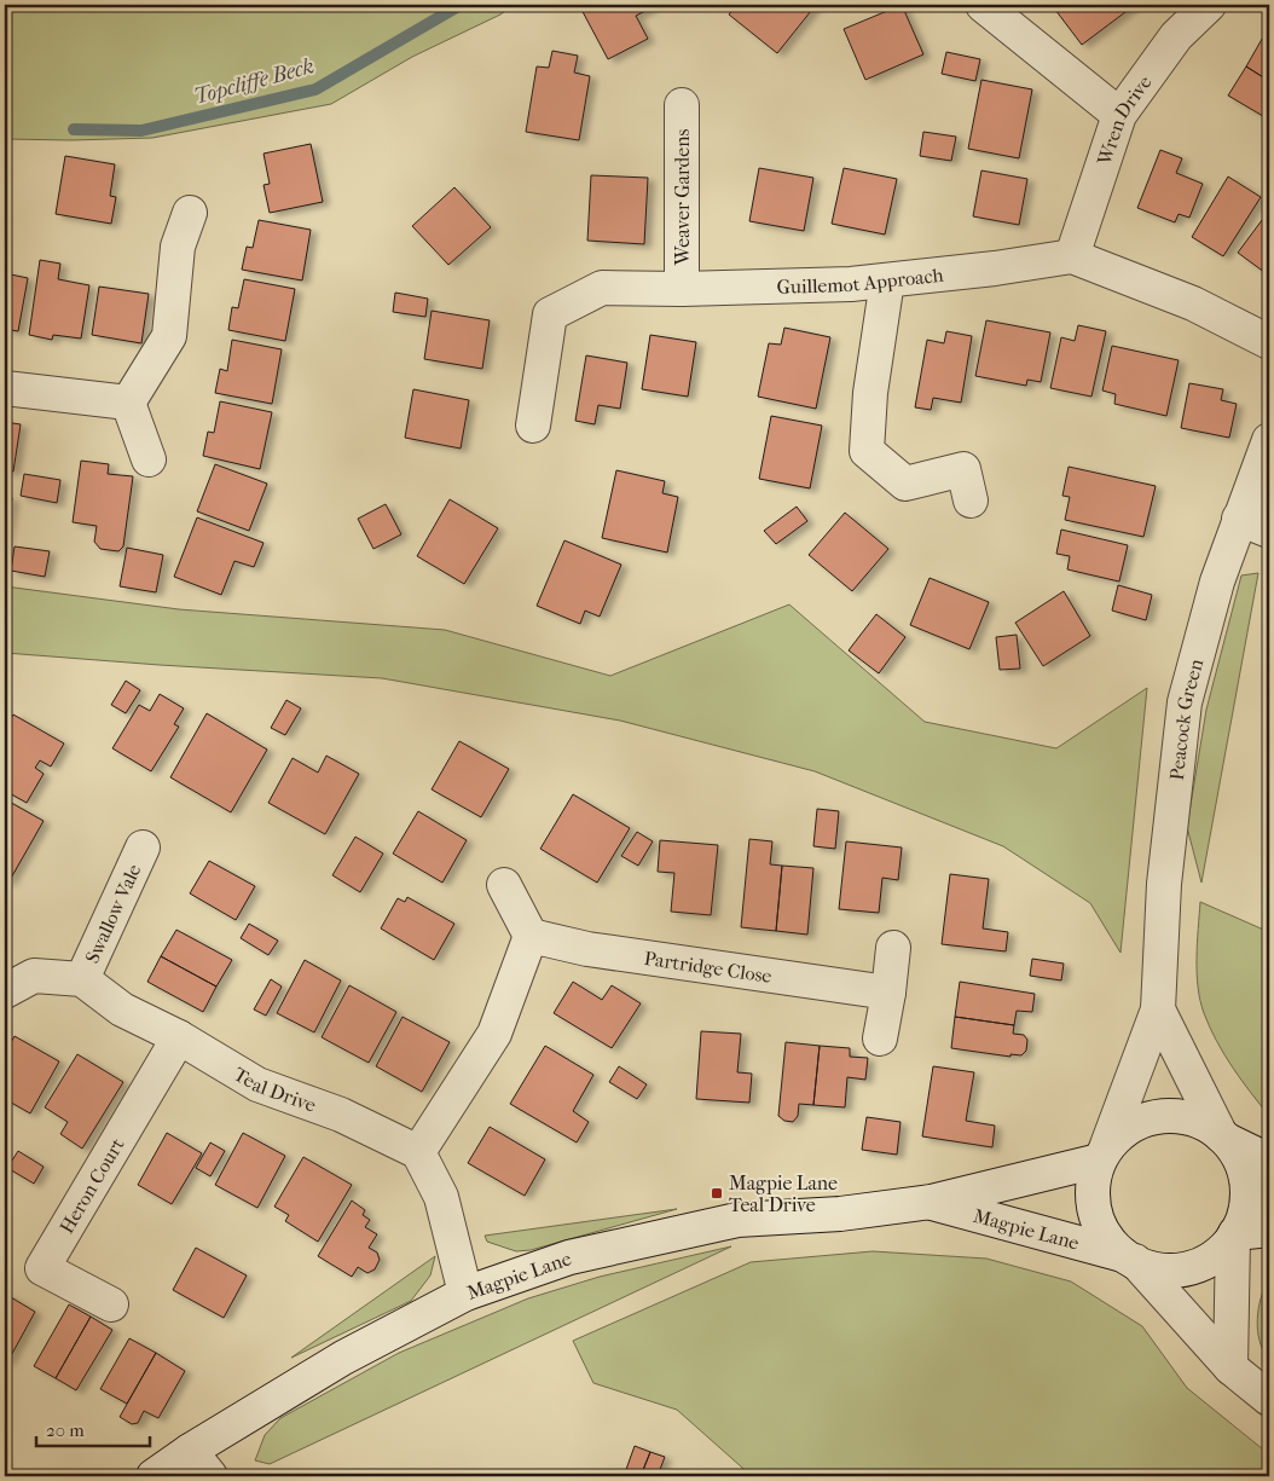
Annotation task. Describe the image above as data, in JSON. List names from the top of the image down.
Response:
{
  "streets": {
    "street": [
      "Wren Drive",
      "Weaver Gardens",
      "Guillemot Approach",
      "Peacock Green",
      "Swallow Vale",
      "Partridge Close",
      "Teal Drive",
      "Heron Court",
      "Magpie Lane"
    ]
  },
  "crossings": [
    ["Wren Drive", "Guillemot Approach"],
    ["Weaver Gardens", "Guillemot Approach"],
    ["Peacock Green", "Magpie Lane"],
    ["Swallow Vale", "Teal Drive"],
    ["Teal Drive", "Heron Court"]
  ],
  "water": ["Topcliffe Beck"],
  "places": {
    "transit": ["Magpie Lane Teal Drive"]
  },
  "scale_bar": "20 m"
}
